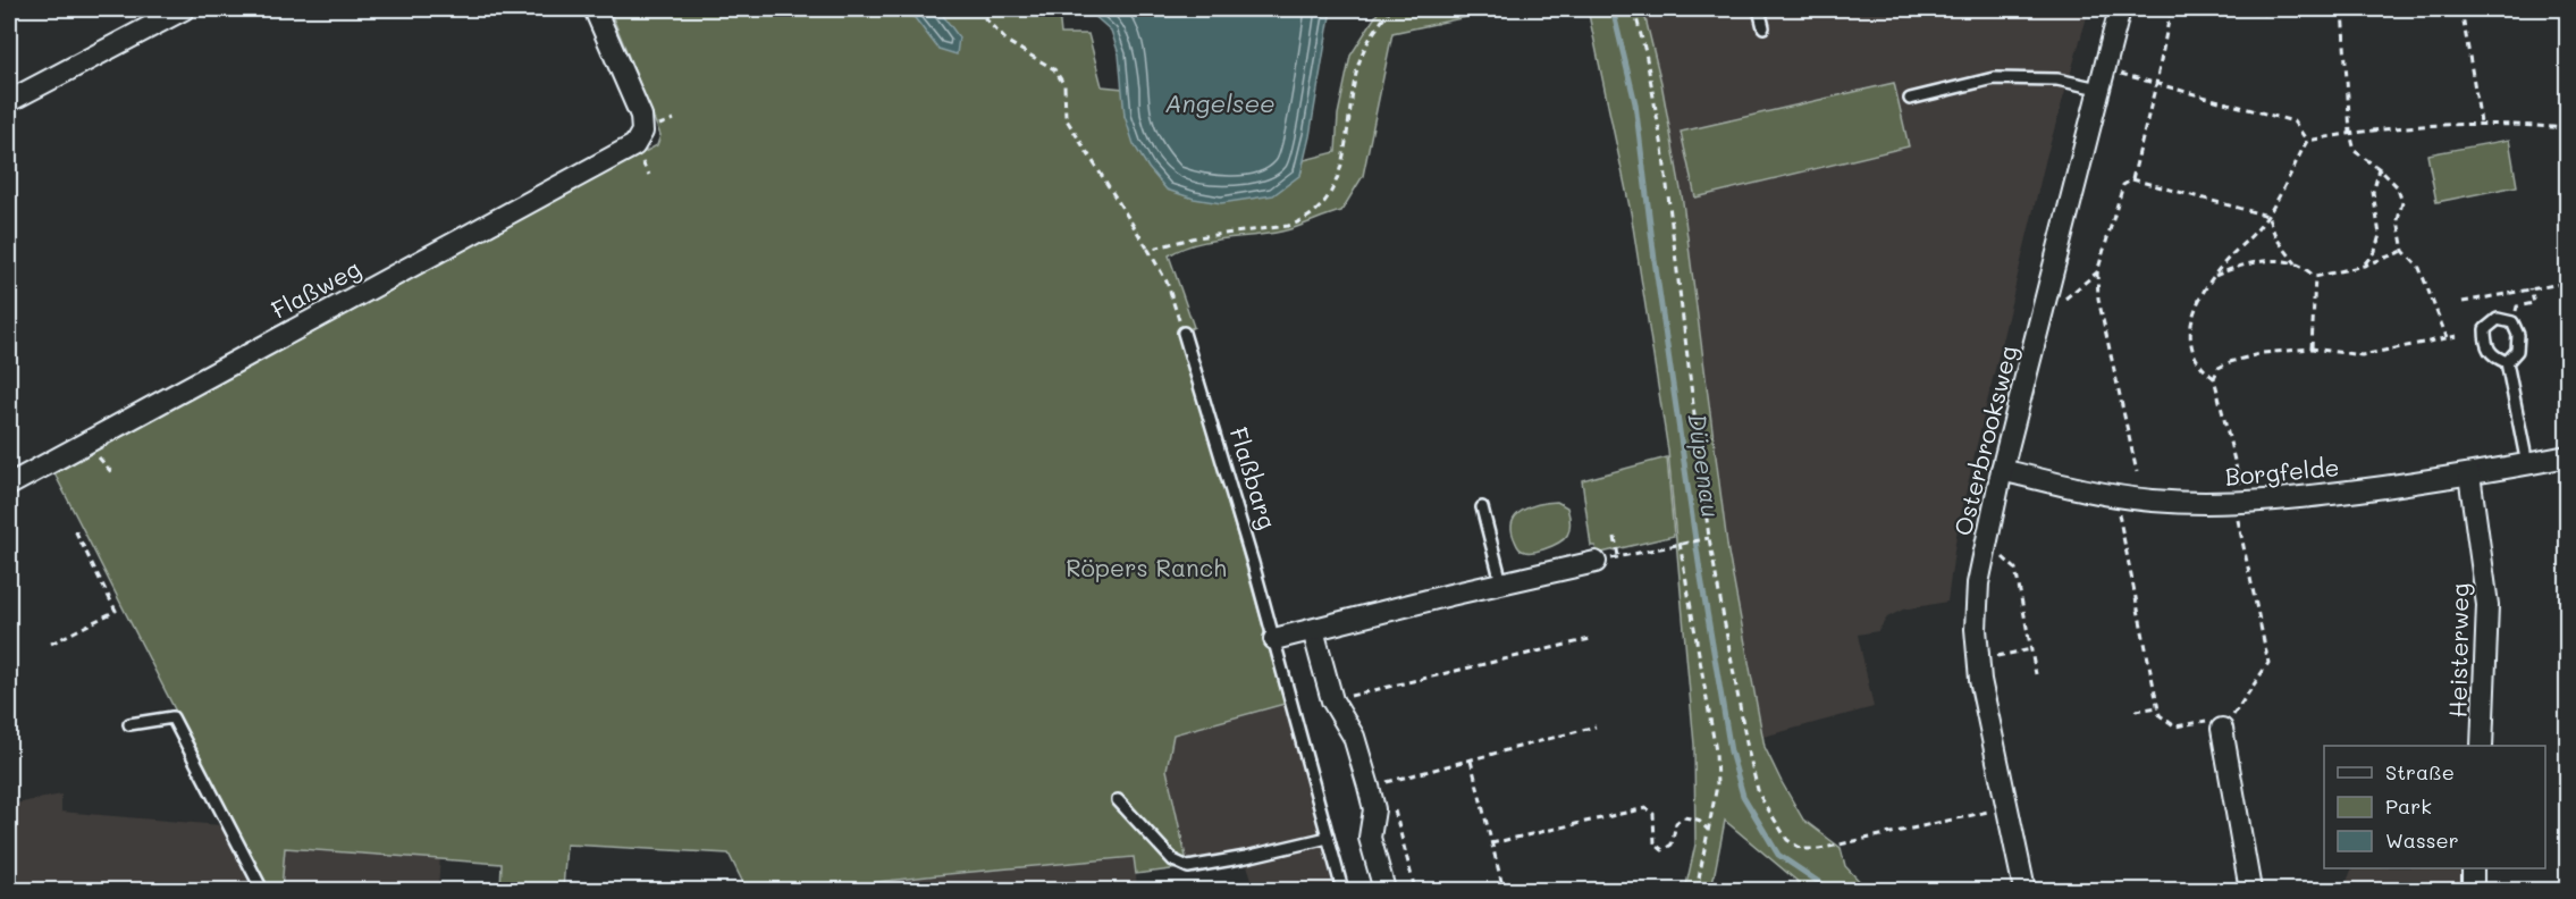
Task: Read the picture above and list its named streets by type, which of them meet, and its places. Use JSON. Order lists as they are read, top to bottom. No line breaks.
{"streets":{"street":["Flaßweg","Osterbrooksweg","Borgfelde","Heisterweg"],"lane":["Flaßbarg"]},"crossings":[["Osterbrooksweg","Borgfelde"],["Borgfelde","Heisterweg"]],"water":["Angelsee","Düpenau"],"parks":["Röpers Ranch"],"legend":["Straße","Park","Wasser"]}
